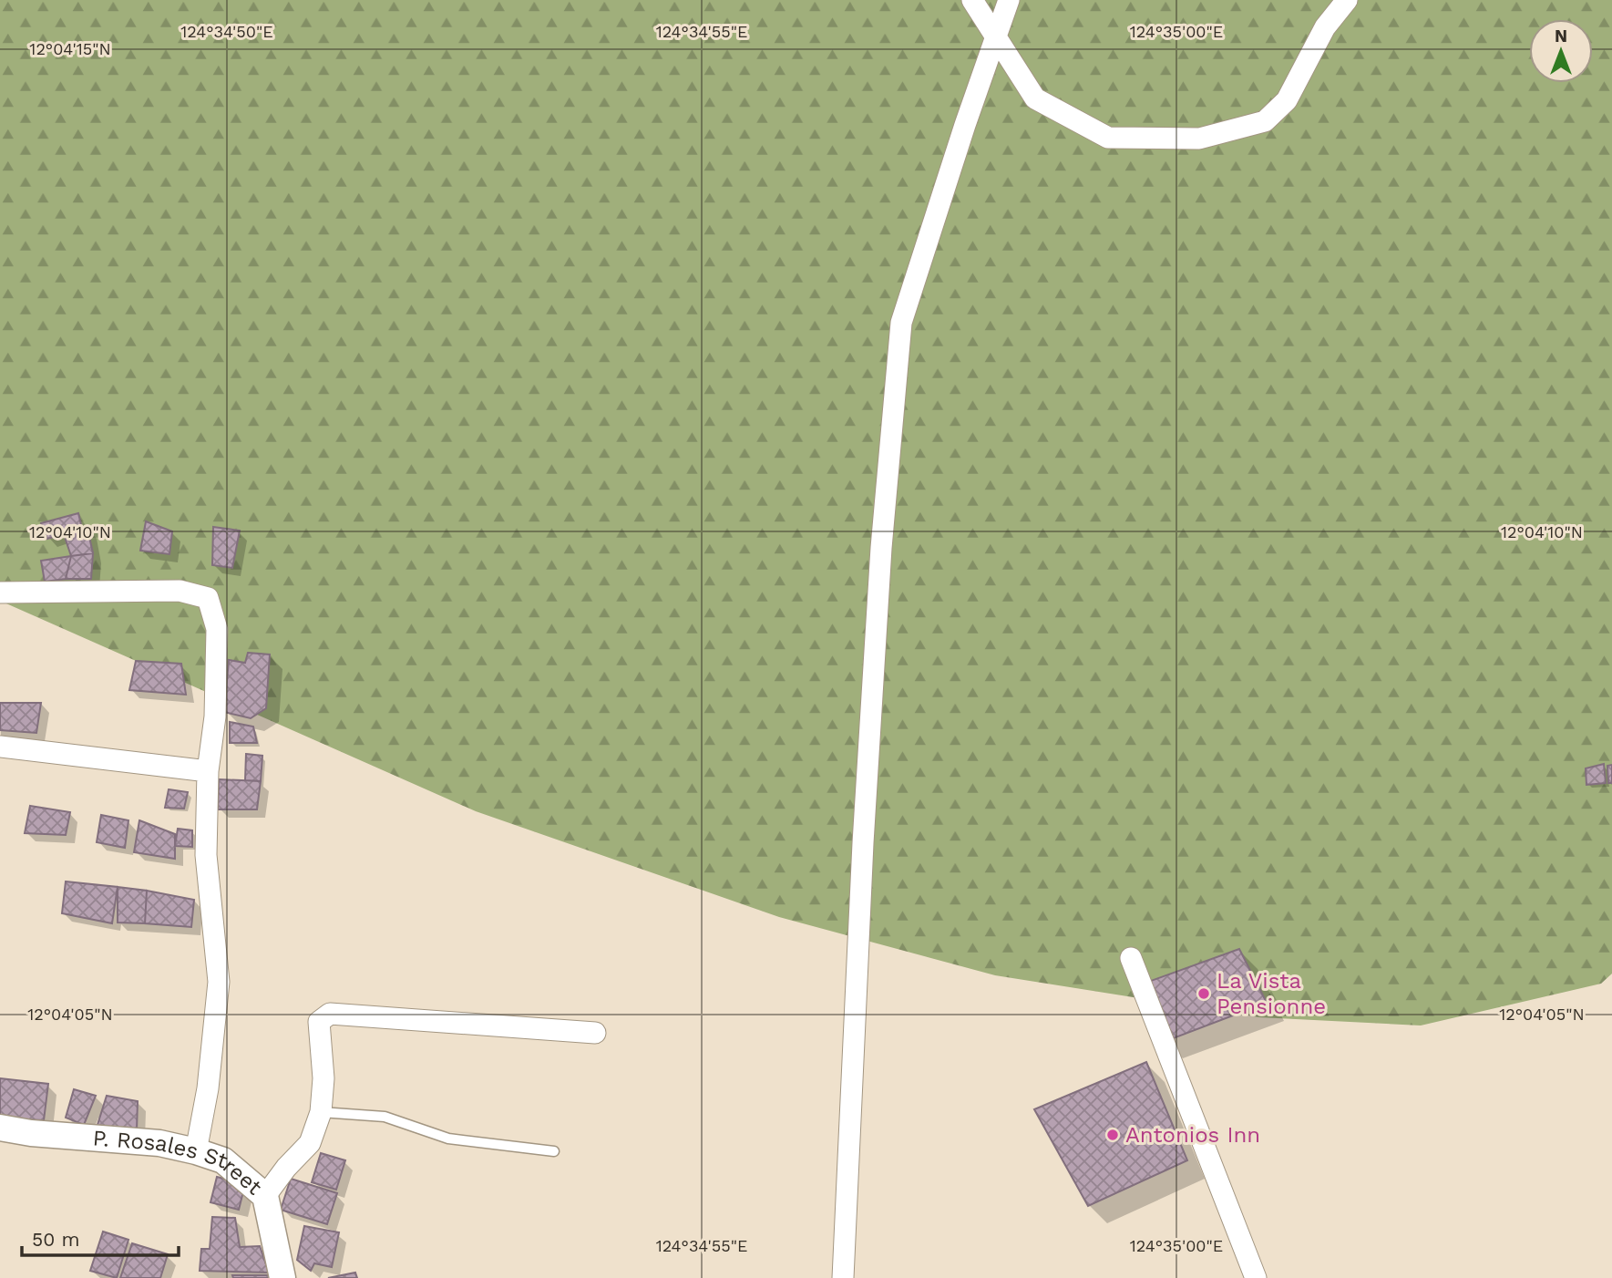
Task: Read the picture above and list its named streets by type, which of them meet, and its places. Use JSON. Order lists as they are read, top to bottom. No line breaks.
{"streets":{"street":["P. Rosales Street"]},"places":["La Vista Pensionne","Antonios Inn"],"scale_bar":"50 m","north":"top","coordinates":["124°34'50\"E","124°34'55\"E","124°35'00\"E","12°04'15\"N","12°04'10\"N","12°04'05\"N"]}
